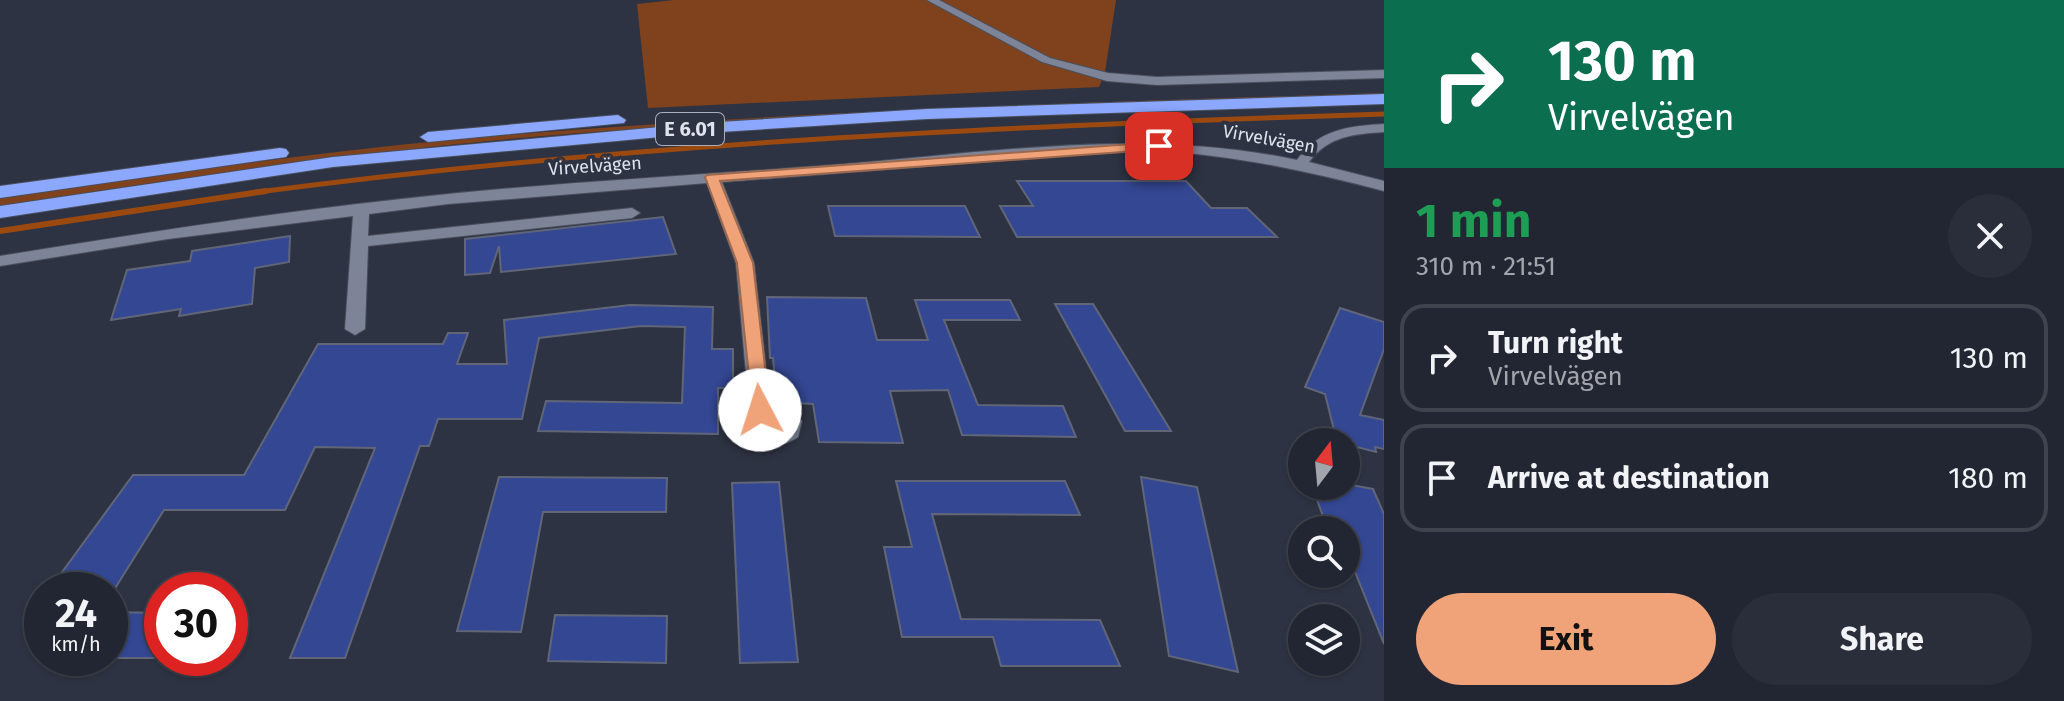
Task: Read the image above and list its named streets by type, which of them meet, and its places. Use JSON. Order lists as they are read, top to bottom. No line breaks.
{"streets":{"highway":["E 6.01"],"street":["Virvelvägen"]},"north":"top","page":{"turn":["130 m","Virvelvägen"],"heading":["1 min","310 m · 21:51"],"list":[{"name":"Turn right","note":"Virvelvägen","value":"130 m"},{"name":"Arrive at destination","value":"180 m"}],"speed":"24 km/h","limit":"30","buttons":["Exit","Share"]}}
